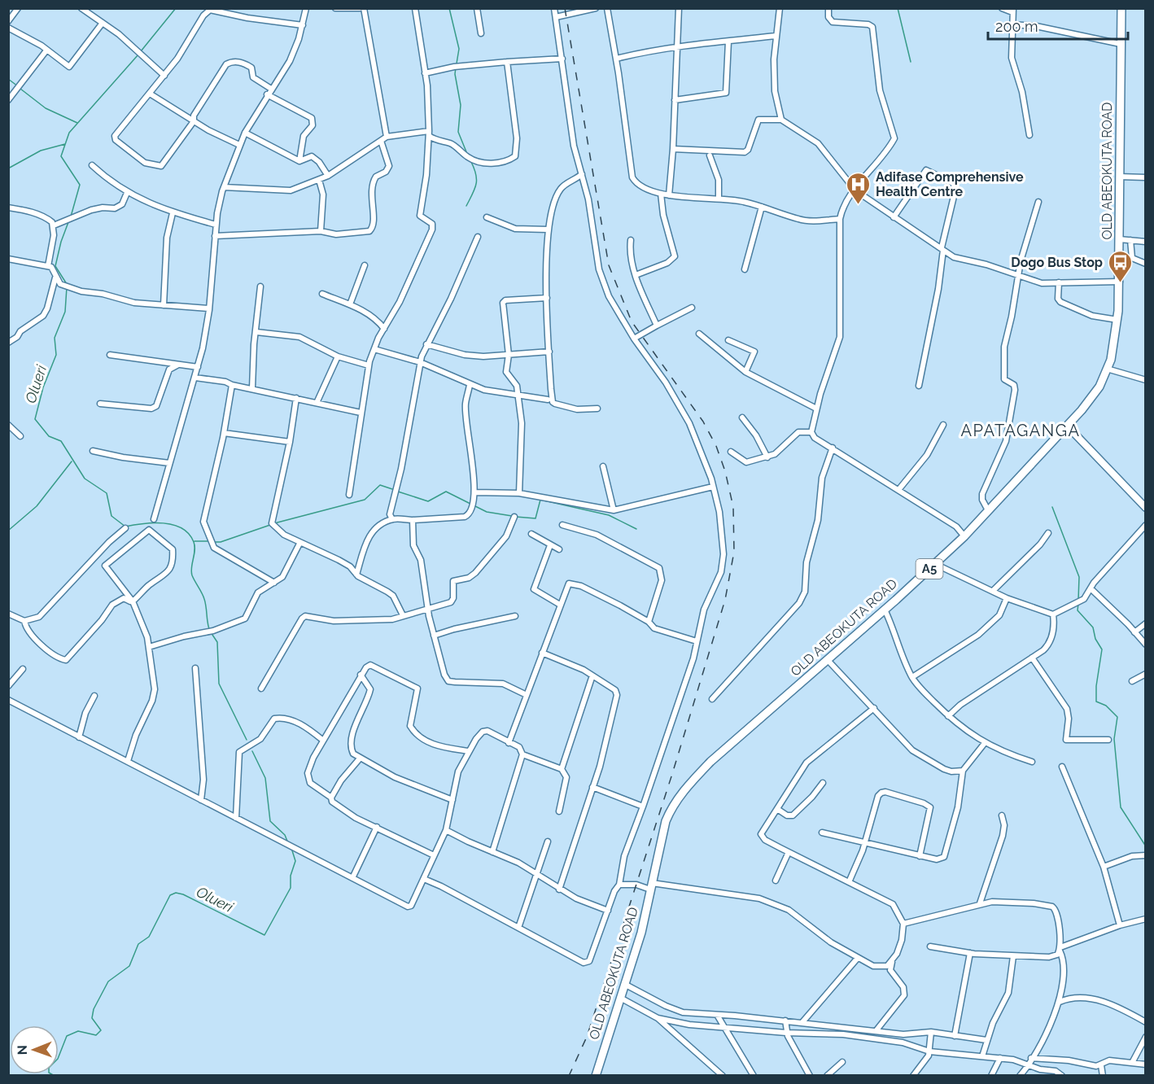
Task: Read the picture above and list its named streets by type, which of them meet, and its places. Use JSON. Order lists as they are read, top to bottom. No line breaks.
{"streets":{"highway":["OLD ABEOKUTA ROAD","A5"]},"districts":["APATAGANGA"],"water":["Olueri"],"places":{"hospital":["Adifase Comprehensive Health Centre"],"bus stop":["Dogo Bus Stop"]},"scale_bar":"200 m","north":"left"}
